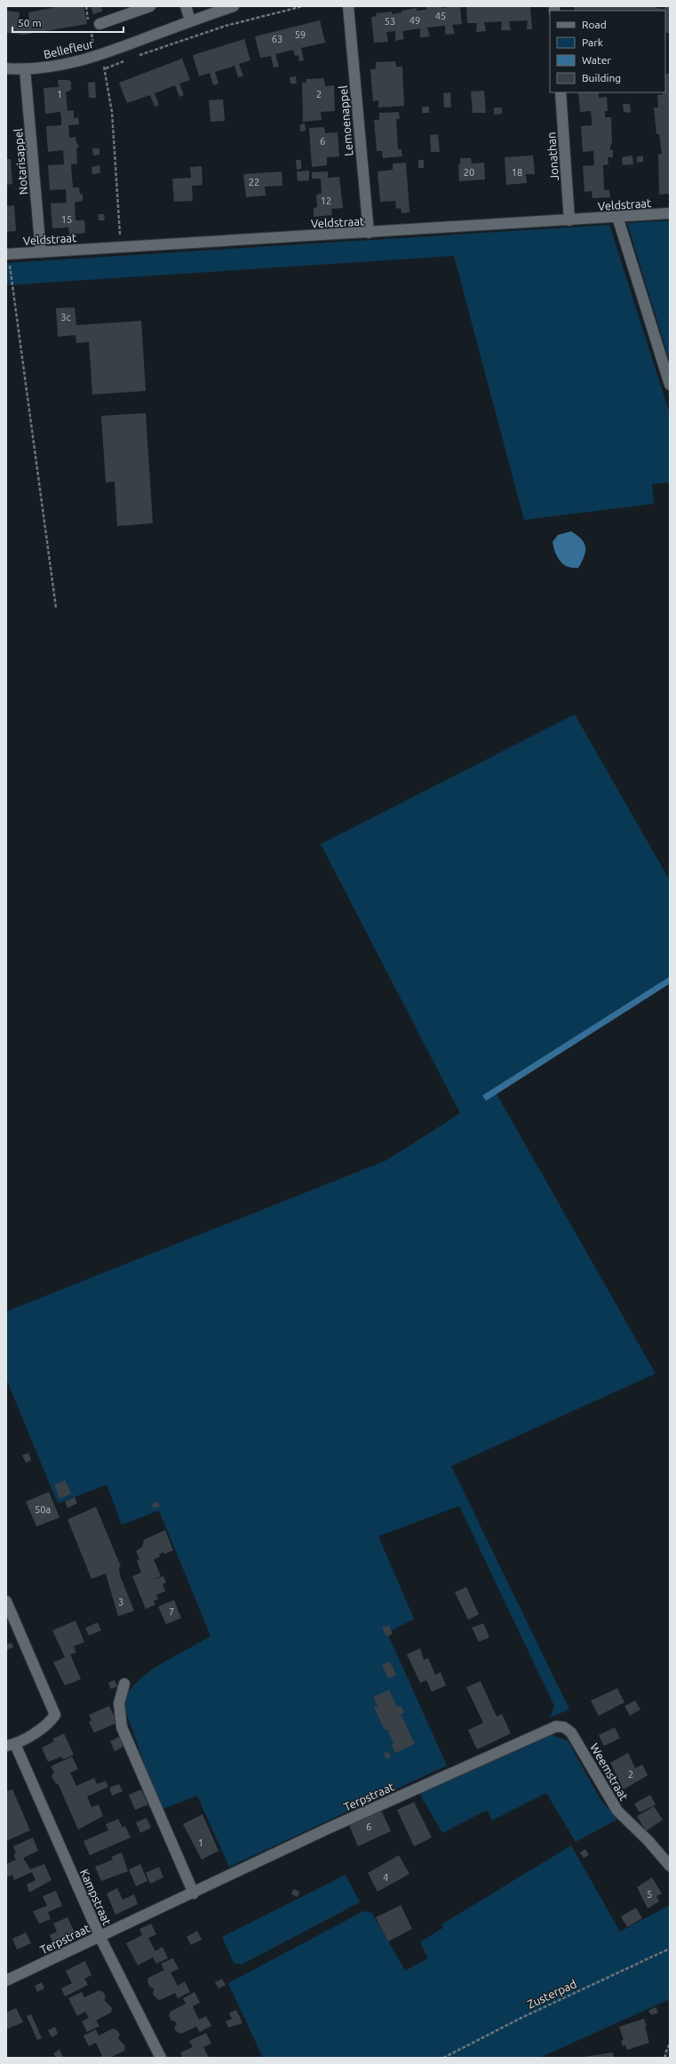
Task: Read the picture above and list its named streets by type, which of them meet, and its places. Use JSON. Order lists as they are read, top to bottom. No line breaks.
{"streets":{"street":["Bellefleur","Lemoenappel","Jonathan","Notarisappel","Veldstraat","Weemstraat","Terpstraat","Kampstraat"],"path":["Zusterpad"]},"crossings":[["Bellefleur","Notarisappel"],["Lemoenappel","Veldstraat"],["Jonathan","Veldstraat"],["Notarisappel","Veldstraat"],["Weemstraat","Terpstraat"],["Terpstraat","Kampstraat"]],"house_numbers":["45","49","53","59","63","1","2","6","20","18","22","12","15","3c","50a","3","7","2","6","1","4","5"],"legend":["Road","Park","Water","Building"],"scale_bar":"50 m"}
